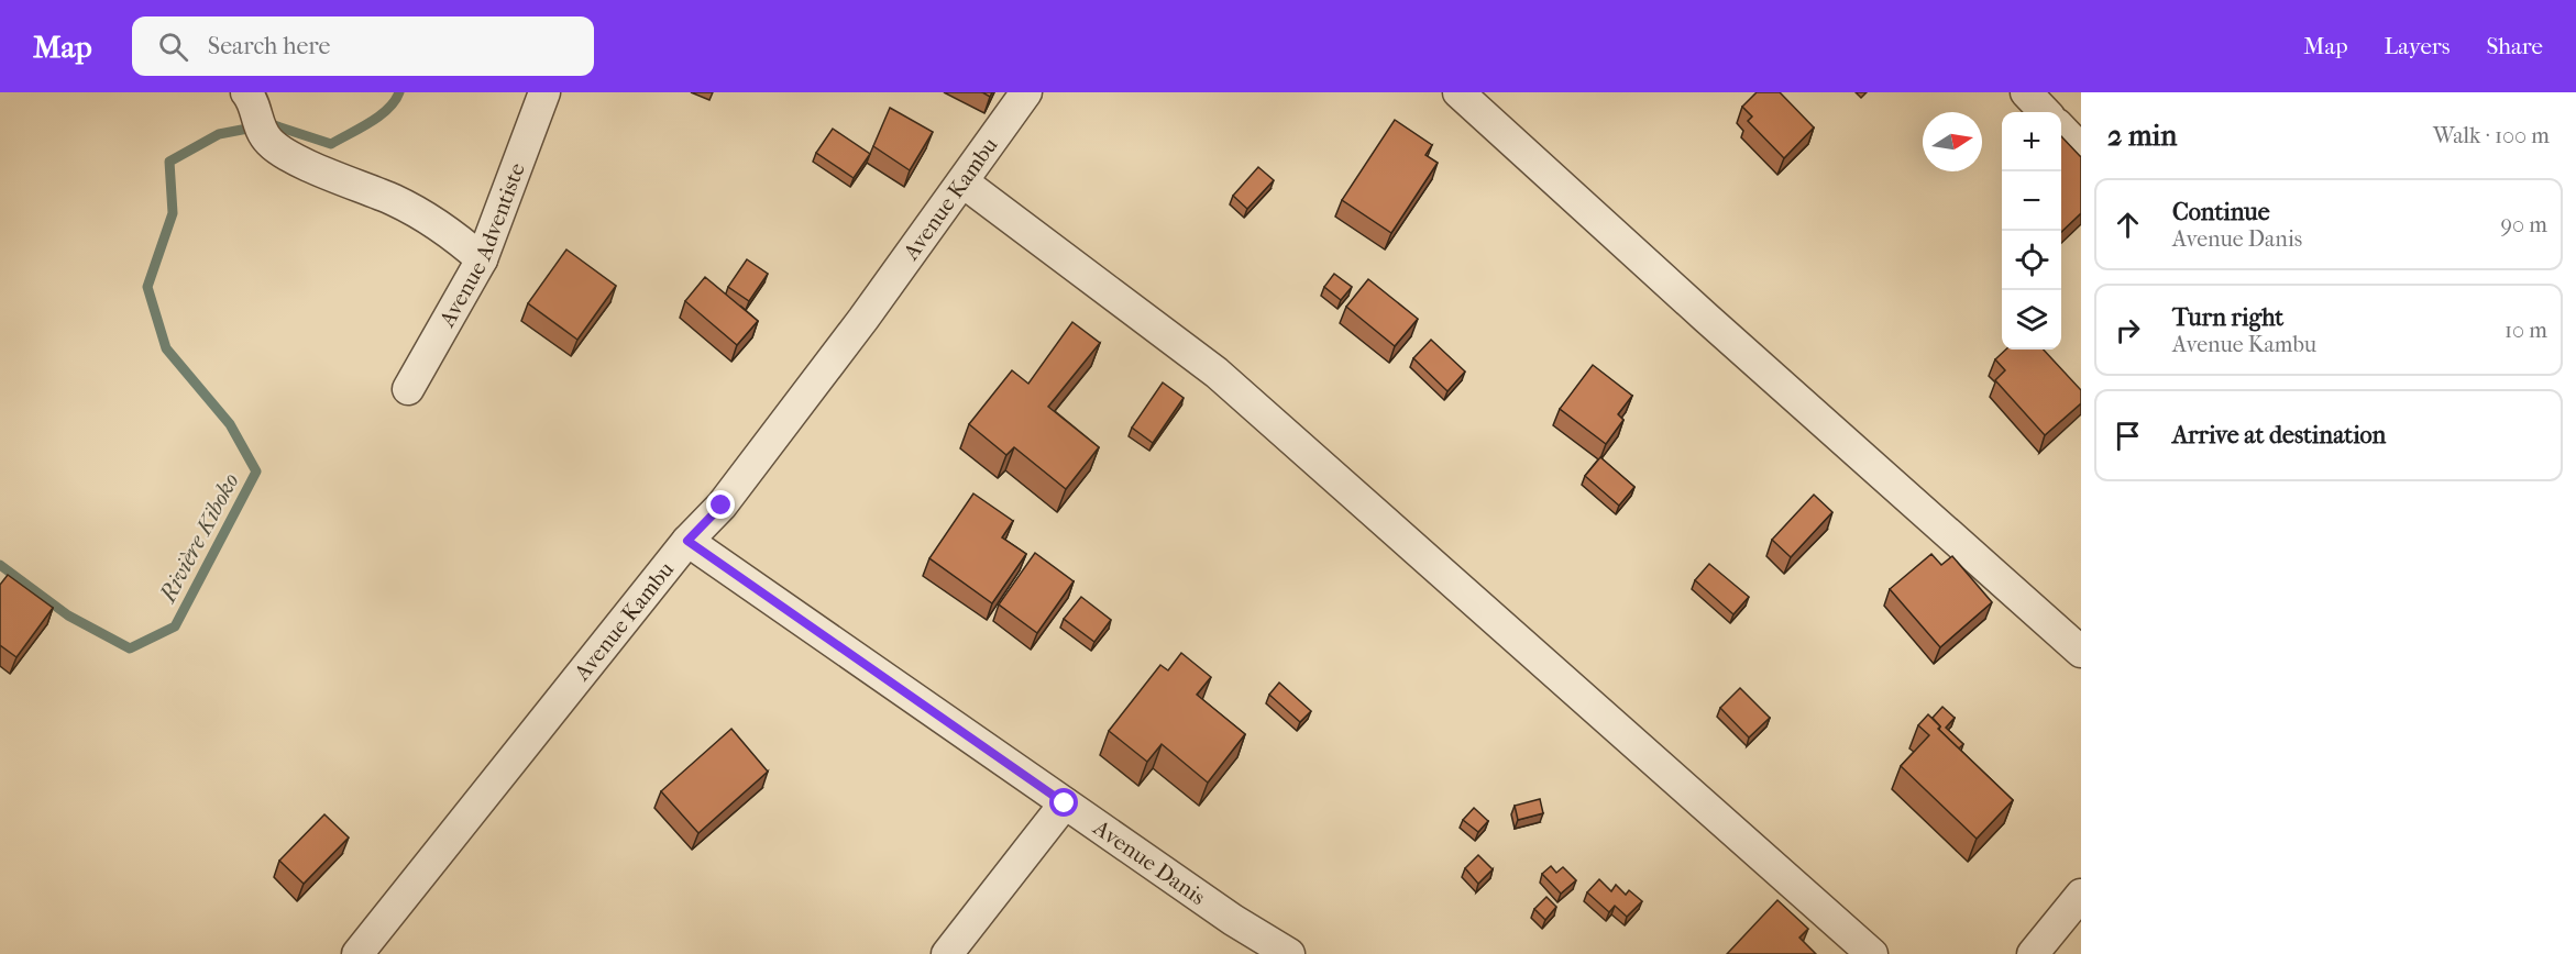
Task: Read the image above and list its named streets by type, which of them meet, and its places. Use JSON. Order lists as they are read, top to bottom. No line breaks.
{"streets":{"street":["Avenue Kambu","Avenue Adventiste","Avenue Danis"]},"crossings":[["Avenue Kambu","Avenue Danis"]],"water":["Rivière Kiboko"],"north":"right","page":{"header":"Map","search":"Search here","nav":["Map","Layers","Share"],"heading":["2 min","Walk · 100 m"],"map_buttons":["+","−"],"list":[["Continue","Avenue Danis","90 m"],["Turn right","Avenue Kambu","10 m"],"Arrive at destination"]}}
